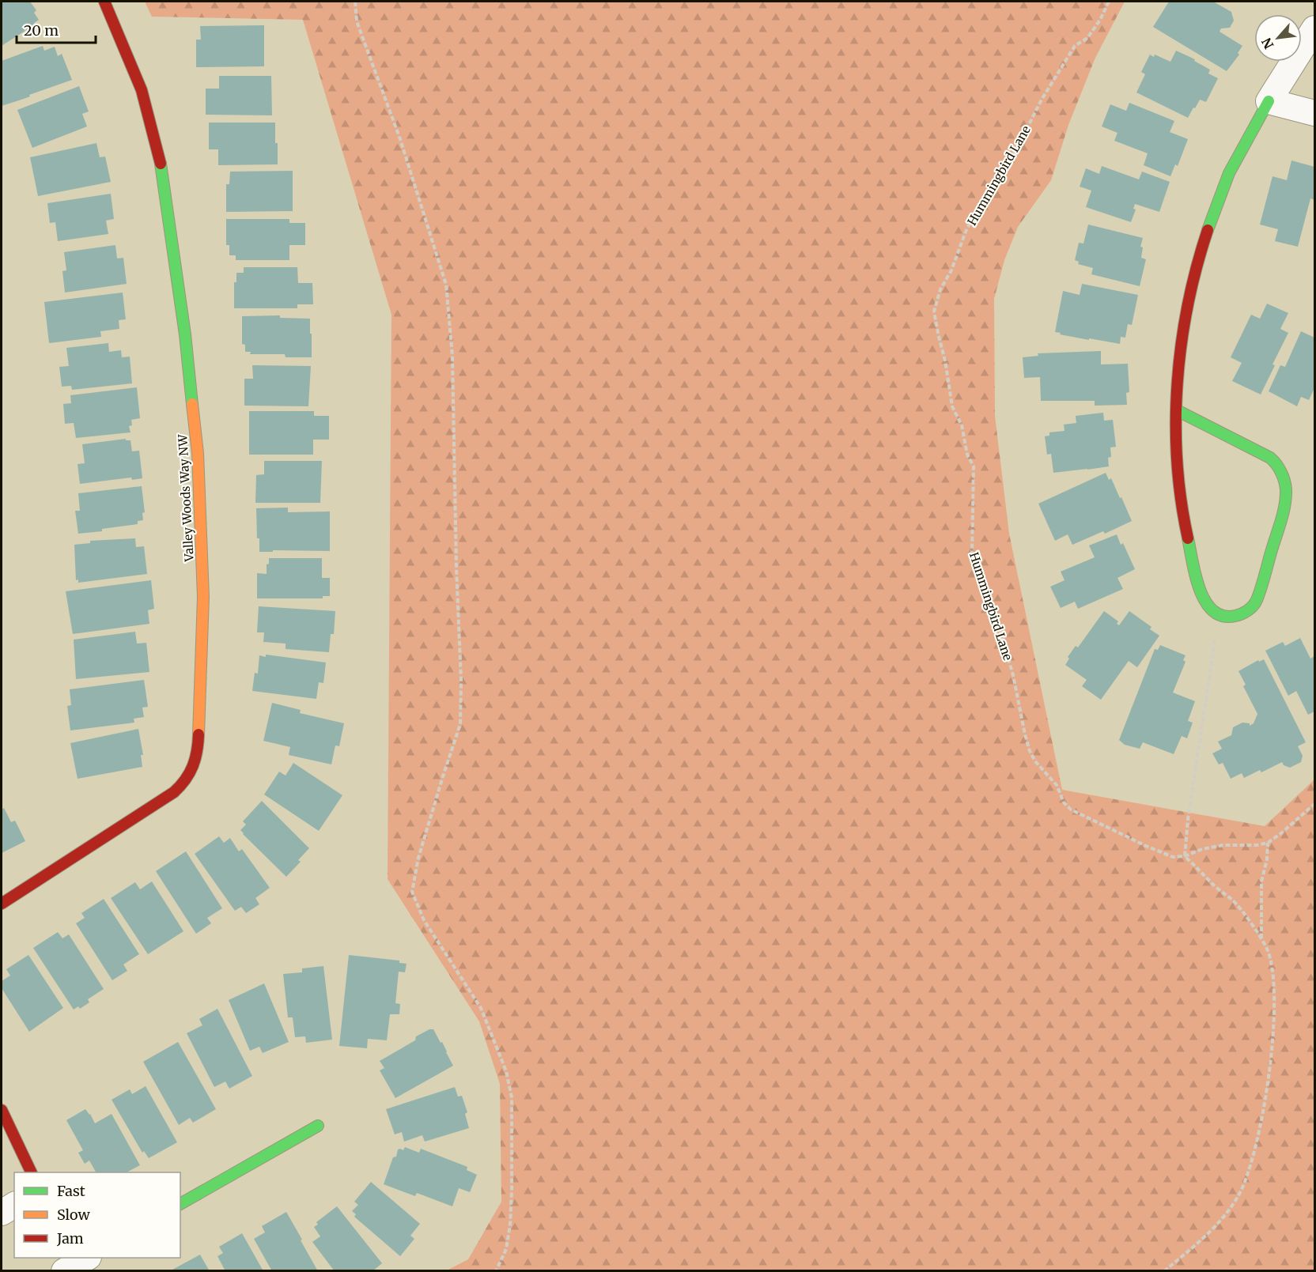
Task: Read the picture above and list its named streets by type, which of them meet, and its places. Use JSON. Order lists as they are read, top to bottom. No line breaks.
{"streets":{"street":["Valley Woods Way NW"],"path":["Hummingbird Lane"]},"legend":["Fast","Slow","Jam"],"scale_bar":"20 m","north":"bottom left"}
